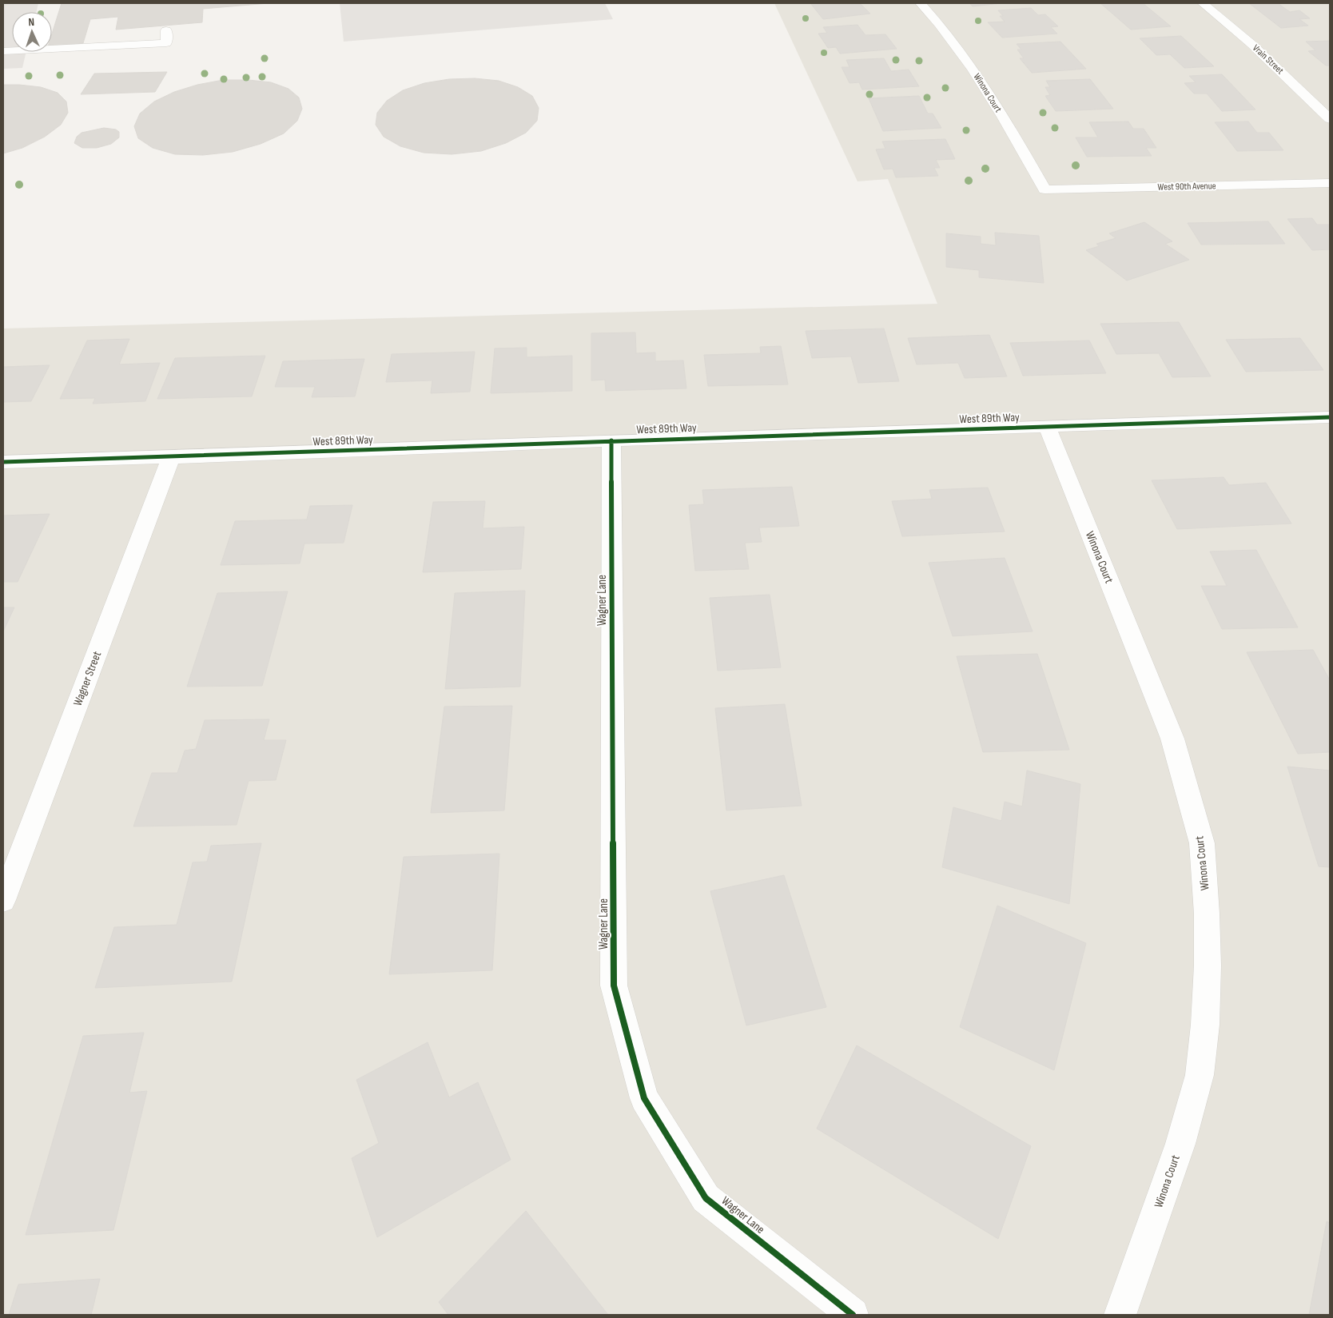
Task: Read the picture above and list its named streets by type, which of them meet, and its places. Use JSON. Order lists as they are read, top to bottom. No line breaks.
{"streets":{"street":["Vrain Street","Winona Court","West 90th Avenue","West 89th Way","Wagner Lane","Wagner Street"]},"crossings":[["Winona Court","West 90th Avenue"],["Winona Court","West 89th Way"],["West 89th Way","Wagner Lane"],["West 89th Way","Wagner Street"]],"north":"top"}
